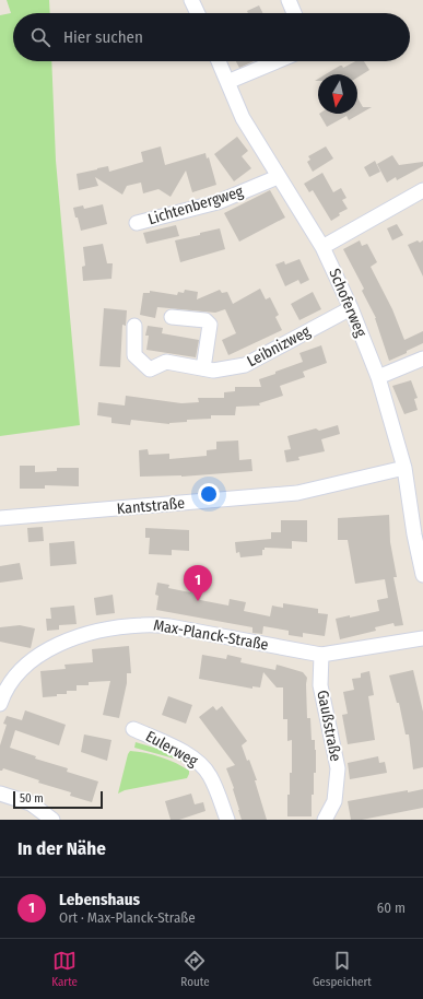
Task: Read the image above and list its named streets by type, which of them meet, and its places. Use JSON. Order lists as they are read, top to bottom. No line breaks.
{"streets":{"street":["Lichtenbergweg","Schoferweg","Leibnizweg","Kantstraße","Max-Planck-Straße","Gaußstraße","Eulerweg"]},"crossings":[["Lichtenbergweg","Schoferweg"],["Schoferweg","Leibnizweg"],["Schoferweg","Kantstraße"],["Max-Planck-Straße","Gaußstraße"]],"scale_bar":"50 m","north":"bottom","page":{"search":"Hier suchen","pins":"1","scale":"50 m","heading":"In der Nähe","list":[{"mark":"1","name":"Lebenshaus","note":"Ort · Max-Planck-Straße","value":"60 m"}],"nav":["Karte","Route","Gespeichert"]}}
